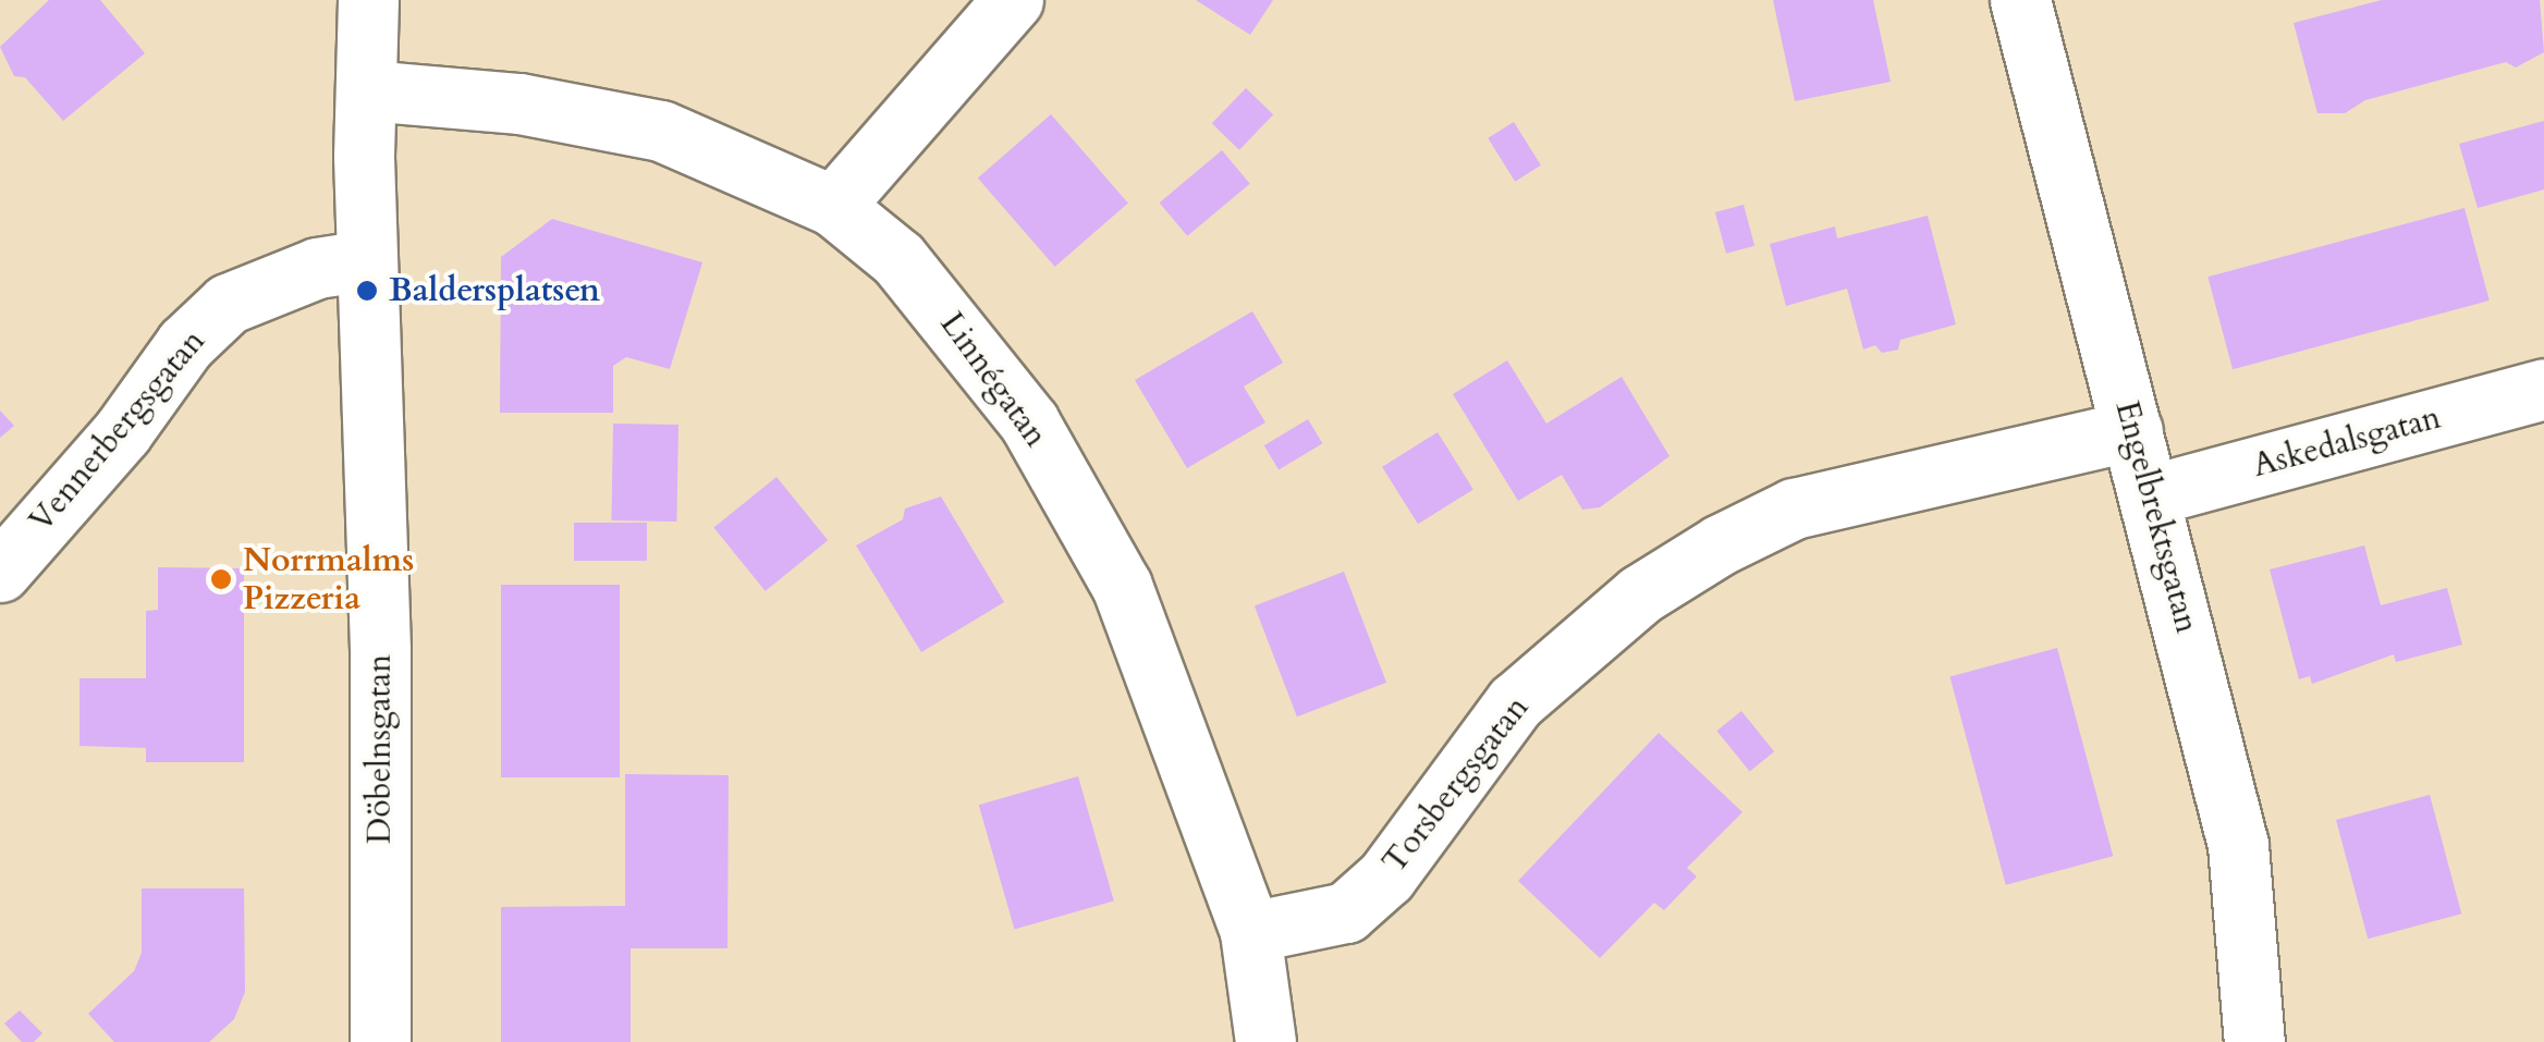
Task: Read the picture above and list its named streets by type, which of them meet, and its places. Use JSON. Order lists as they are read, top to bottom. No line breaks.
{"streets":{"street":["Linnégatan","Vennerbergsgatan","Askedalsgatan","Engelbrektsgatan","Döbelnsgatan","Torsbergsgatan"]},"crossings":[["Linnégatan","Döbelnsgatan"],["Linnégatan","Torsbergsgatan"],["Vennerbergsgatan","Döbelnsgatan"],["Askedalsgatan","Engelbrektsgatan"],["Engelbrektsgatan","Torsbergsgatan"]],"places":["Baldersplatsen","Norrmalms Pizzeria"]}
